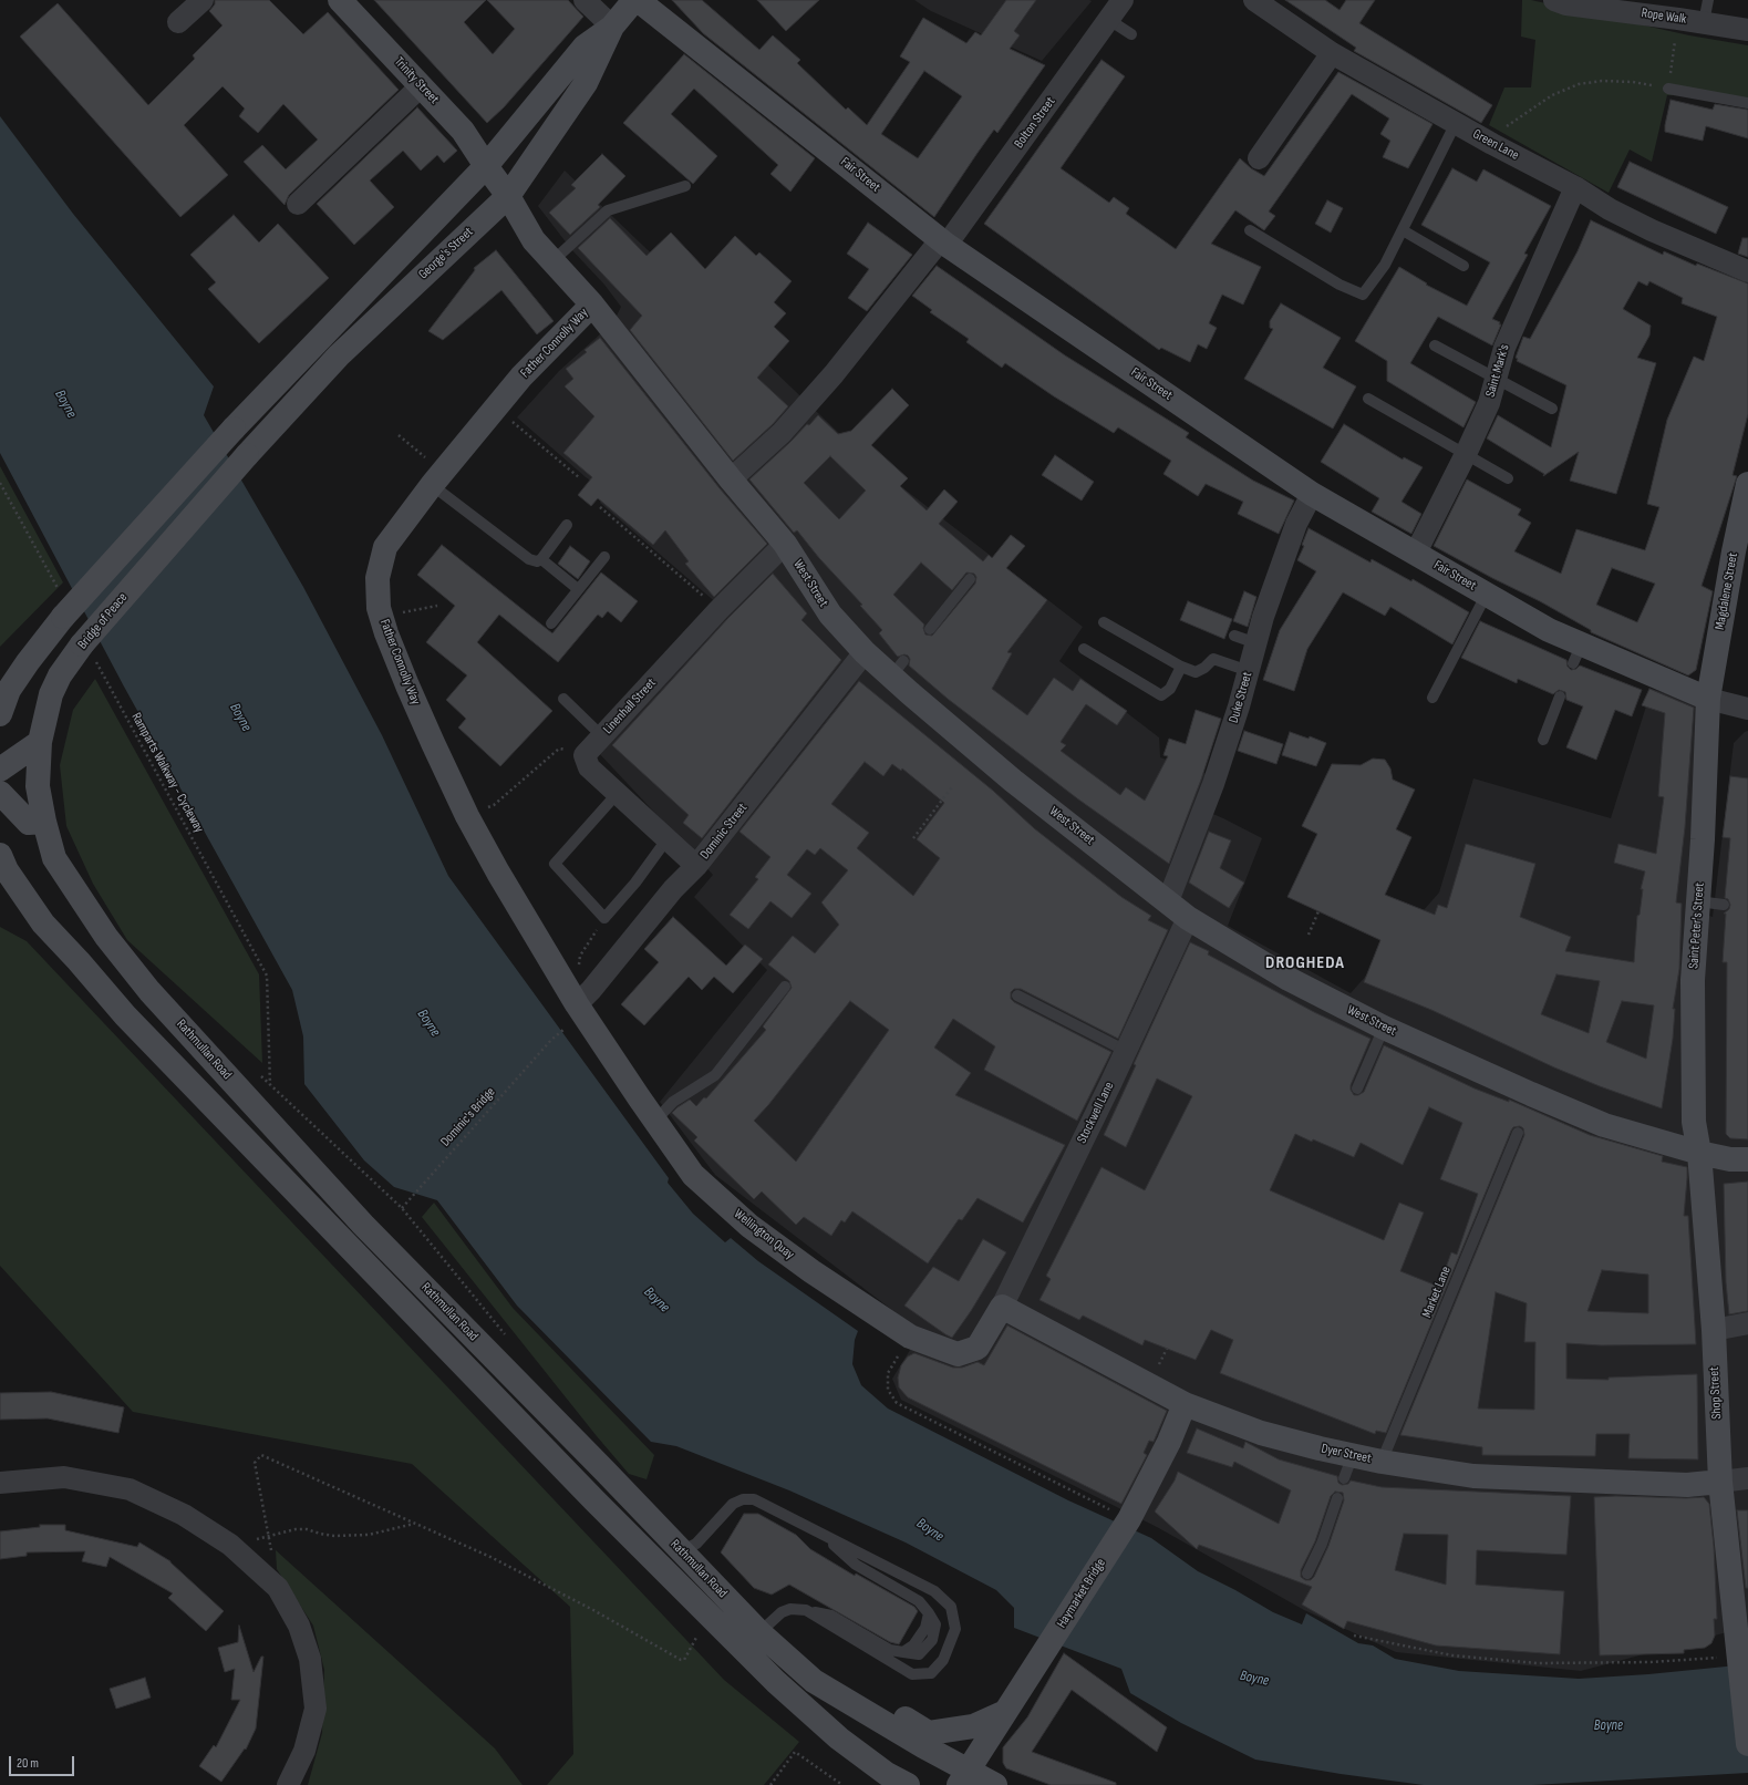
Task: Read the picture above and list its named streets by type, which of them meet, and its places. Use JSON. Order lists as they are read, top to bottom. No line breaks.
{"streets":{"main road":["Trinity Street","Fair Street","George's Street","Father Connolly Way","West Street","Magdalene Street","Bridge of Peace","Saint Peter's Street","Rathmullan Road","Wellington Quay","Shop Street","Dyer Street","Haymarket Bridge"],"street":["Rope Walk","Bolton Street","Green Lane","Saint Mark's","Duke Street","Linenhall Street","Dominic Street","Stockwell Lane"],"lane":["Market Lane"],"path":["Ramparts Walkway - Cycleway","Dominic's Bridge"]},"crossings":[["Trinity Street","George's Street"],["Trinity Street","West Street"],["Bolton Street","Fair Street"],["Bolton Street","West Street"],["Green Lane","Saint Mark's"],["Fair Street","George's Street"],["Fair Street","Saint Mark's"],["Fair Street","Magdalene Street"],["Fair Street","Duke Street"],["Fair Street","Saint Peter's Street"],["George's Street","Bridge of Peace"],["Father Connolly Way","West Street"],["Father Connolly Way","Dominic Street"],["Father Connolly Way","Wellington Quay"],["West Street","Duke Street"],["West Street","Linenhall Street"],["West Street","Dominic Street"],["West Street","Saint Peter's Street"],["West Street","Stockwell Lane"],["West Street","Shop Street"],["Magdalene Street","Saint Peter's Street"],["Bridge of Peace","Ramparts Walkway - Cycleway"],["Bridge of Peace","Rathmullan Road"],["Ramparts Walkway - Cycleway","Dominic's Bridge"],["Dominic Street","Wellington Quay"],["Saint Peter's Street","Shop Street"],["Rathmullan Road","Haymarket Bridge"],["Stockwell Lane","Wellington Quay"],["Stockwell Lane","Dyer Street"],["Wellington Quay","Dyer Street"],["Market Lane","Dyer Street"],["Shop Street","Dyer Street"],["Dyer Street","Haymarket Bridge"]],"districts":["DROGHEDA"],"water":["Boyne"],"scale_bar":"20 m"}
